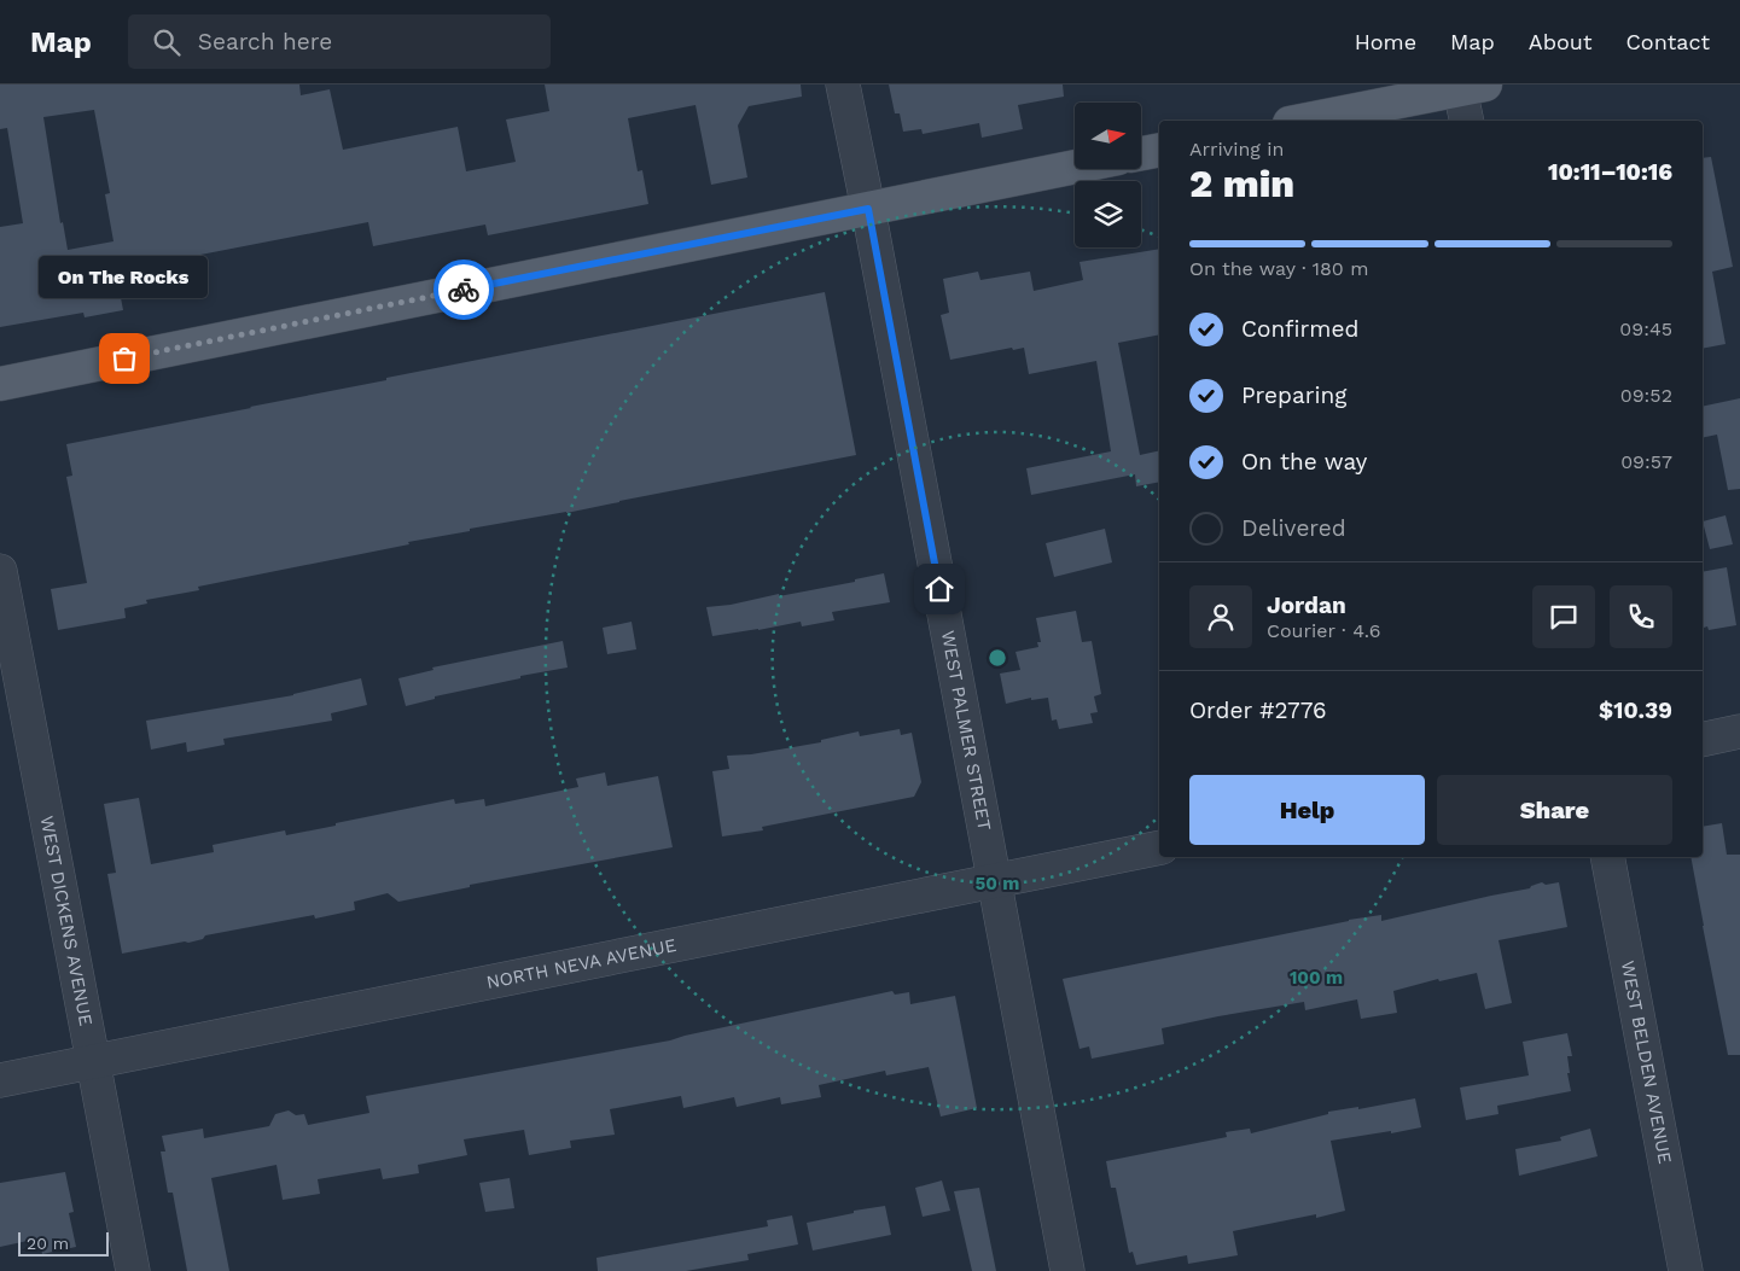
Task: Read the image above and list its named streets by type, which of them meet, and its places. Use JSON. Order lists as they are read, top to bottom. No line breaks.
{"streets":{"street":["WEST PALMER STREET","WEST DICKENS AVENUE","NORTH NEVA AVENUE","WEST BELDEN AVENUE"]},"crossings":[["WEST PALMER STREET","NORTH NEVA AVENUE"],["WEST DICKENS AVENUE","NORTH NEVA AVENUE"]],"places":["On The Rocks"],"scale_bar":"20 m","north":"right","page":{"header":"Map","search":"Search here","nav":["Home","Map","About","Contact"],"heading":["2 min","Arriving in","10:11–10:16"],"panel":["Jordan","Courier · 4.6","Order #2776","$10.39"],"bar":"On the way · 180 m","bubble":"On The Rocks","list":[["Confirmed","09:45"],["Preparing","09:52"],["On the way","09:57"],"Delivered"],"buttons":["Help","Share"],"scale":"20 m"},"rings":["50 m","100 m"]}
